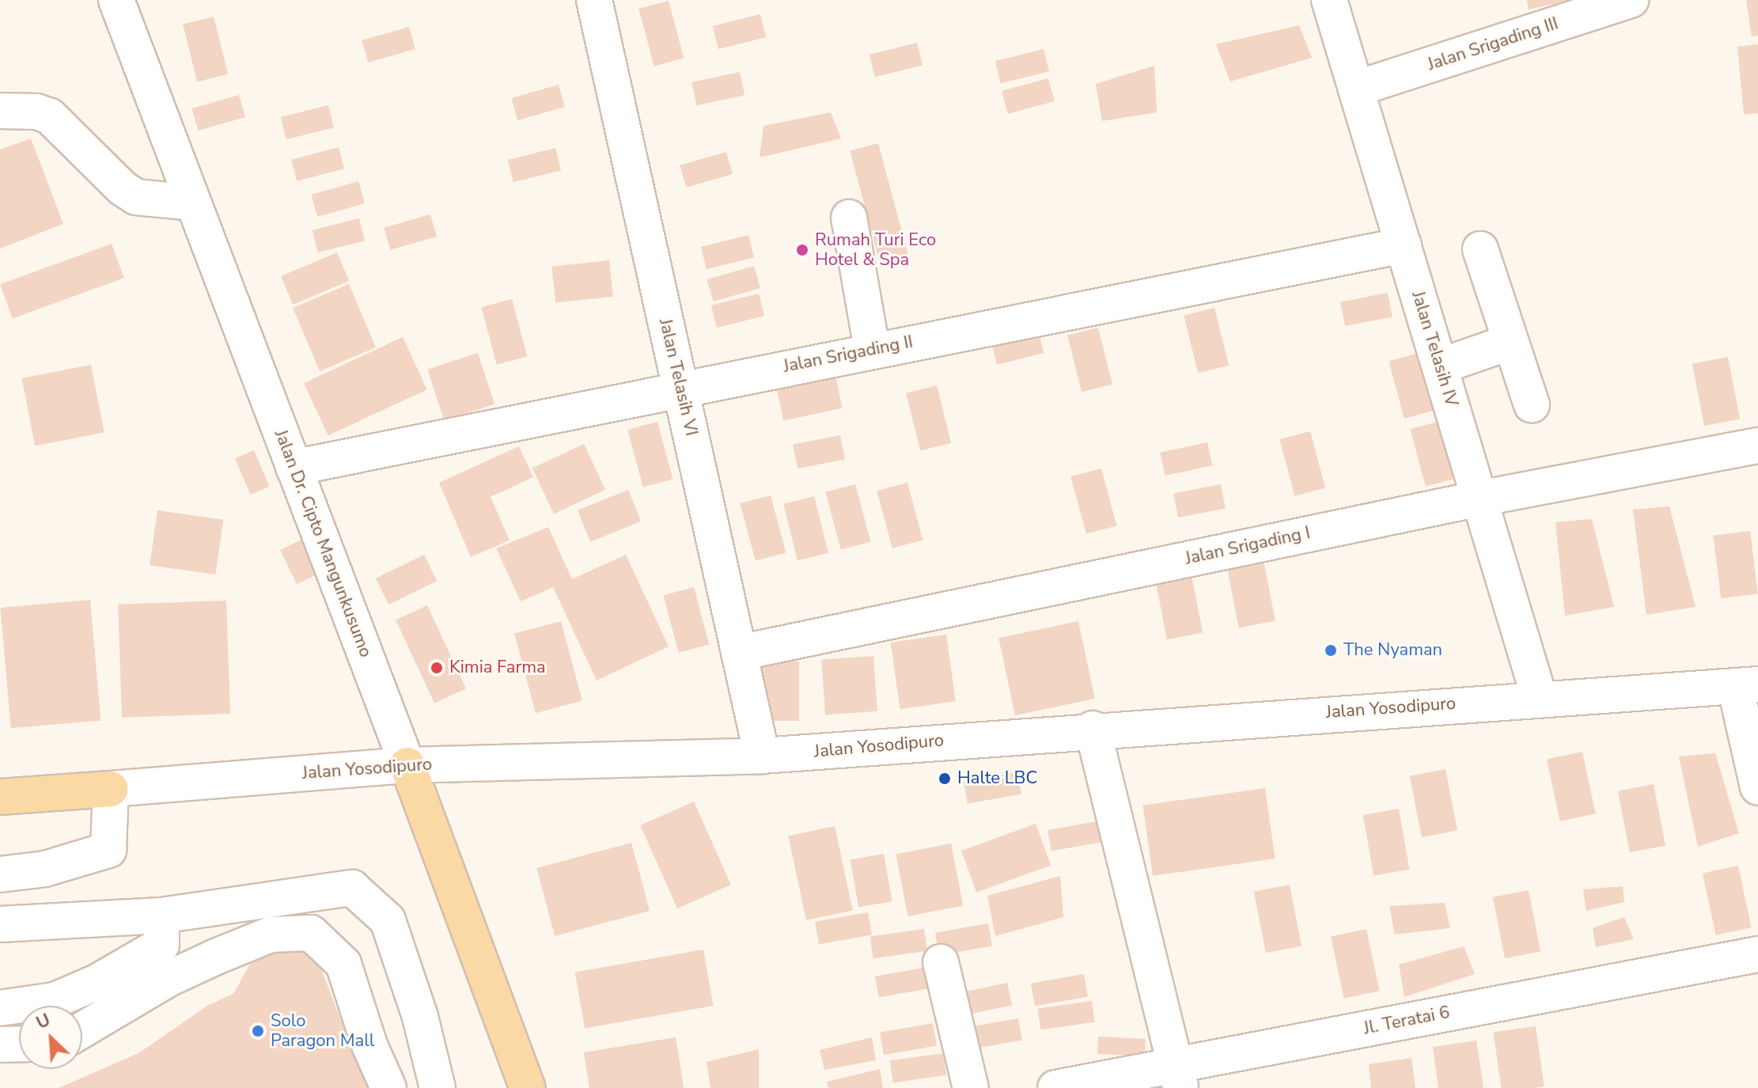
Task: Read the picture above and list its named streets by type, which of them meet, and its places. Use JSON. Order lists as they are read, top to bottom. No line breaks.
{"streets":{"main road":["Jalan Dr. Cipto Mangunkusumo","Jalan Yosodipuro"],"street":["Jalan Srigading III","Jalan Telasih IV","Jalan Srigading II","Jalan Telasih VI","Jalan Srigading I","Jl. Teratai 6"]},"crossings":[["Jalan Srigading III","Jalan Telasih IV"],["Jalan Telasih IV","Jalan Srigading II"],["Jalan Telasih IV","Jalan Srigading I"],["Jalan Telasih IV","Jalan Yosodipuro"],["Jalan Srigading II","Jalan Telasih VI"],["Jalan Srigading II","Jalan Dr. Cipto Mangunkusumo"],["Jalan Telasih VI","Jalan Srigading I"],["Jalan Telasih VI","Jalan Yosodipuro"],["Jalan Dr. Cipto Mangunkusumo","Jalan Yosodipuro"]],"places":["Rumah Turi Eco Hotel & Spa","The Nyaman","Kimia Farma","Halte LBC","Solo Paragon Mall"],"north":"top left"}
